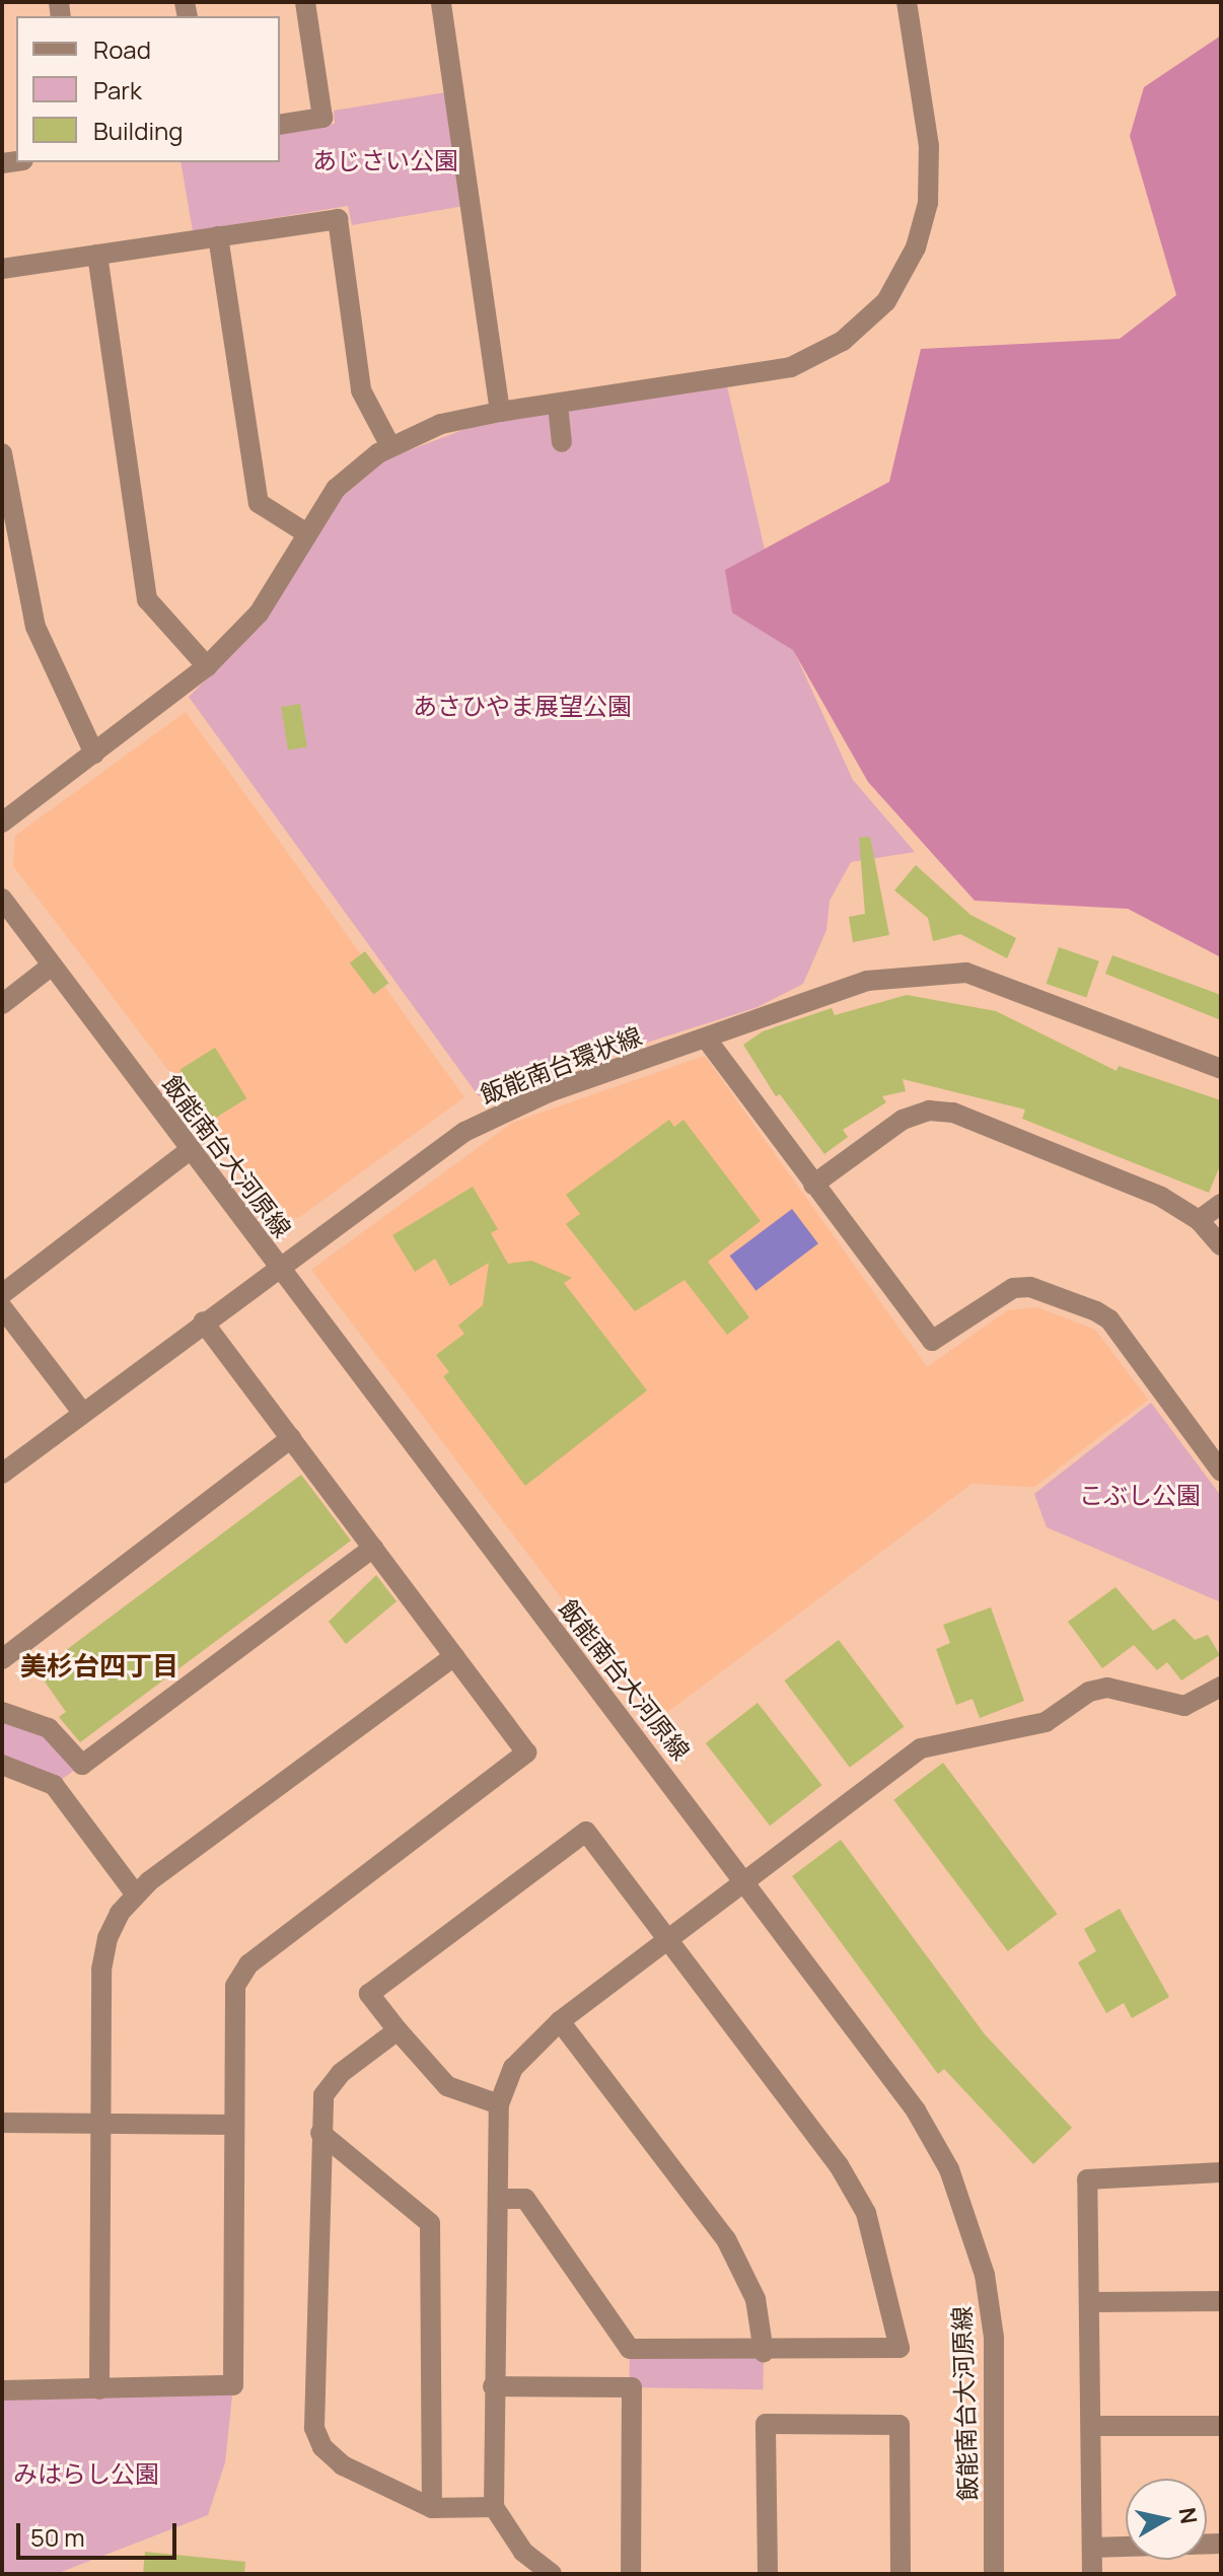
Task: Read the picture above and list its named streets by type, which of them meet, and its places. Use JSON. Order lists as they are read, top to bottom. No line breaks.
{"streets":{"street":["飯能南台環状線","飯能南台大河原線"]},"crossings":[["飯能南台環状線","飯能南台大河原線"]],"districts":["美杉台四丁目"],"parks":["あじさい公園","あさひやま展望公園","こぶし公園","みはらし公園"],"legend":["Road","Park","Building"],"scale_bar":"50 m","north":"right"}
